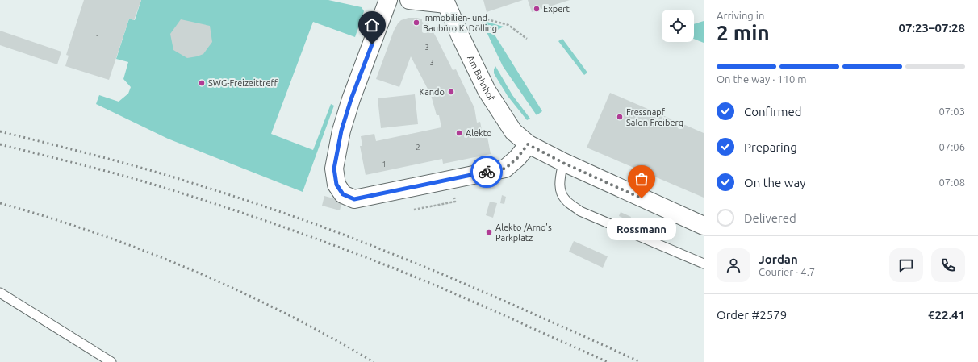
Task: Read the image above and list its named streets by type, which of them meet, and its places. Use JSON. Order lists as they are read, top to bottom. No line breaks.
{"streets":{"street":["Am Bahnhof"]},"places":["Expert","Immobilien- und Baubüro K. Dölling","SWG-Freizeittreff","Kando","Fressnapf Salon Freiberg","Alekto","Rossmann","Alekto /Arno's Parkplatz"],"house_numbers":["1","3","3","2","1"],"page":{"heading":["2 min","Arriving in","07:23–07:28"],"panel":["Jordan","Courier · 4.7","Order #2579","€22.41"],"bar":"On the way · 110 m","list":[["Confirmed","07:03"],["Preparing","07:06"],["On the way","07:08"],"Delivered"],"bubble":"Rossmann"}}
